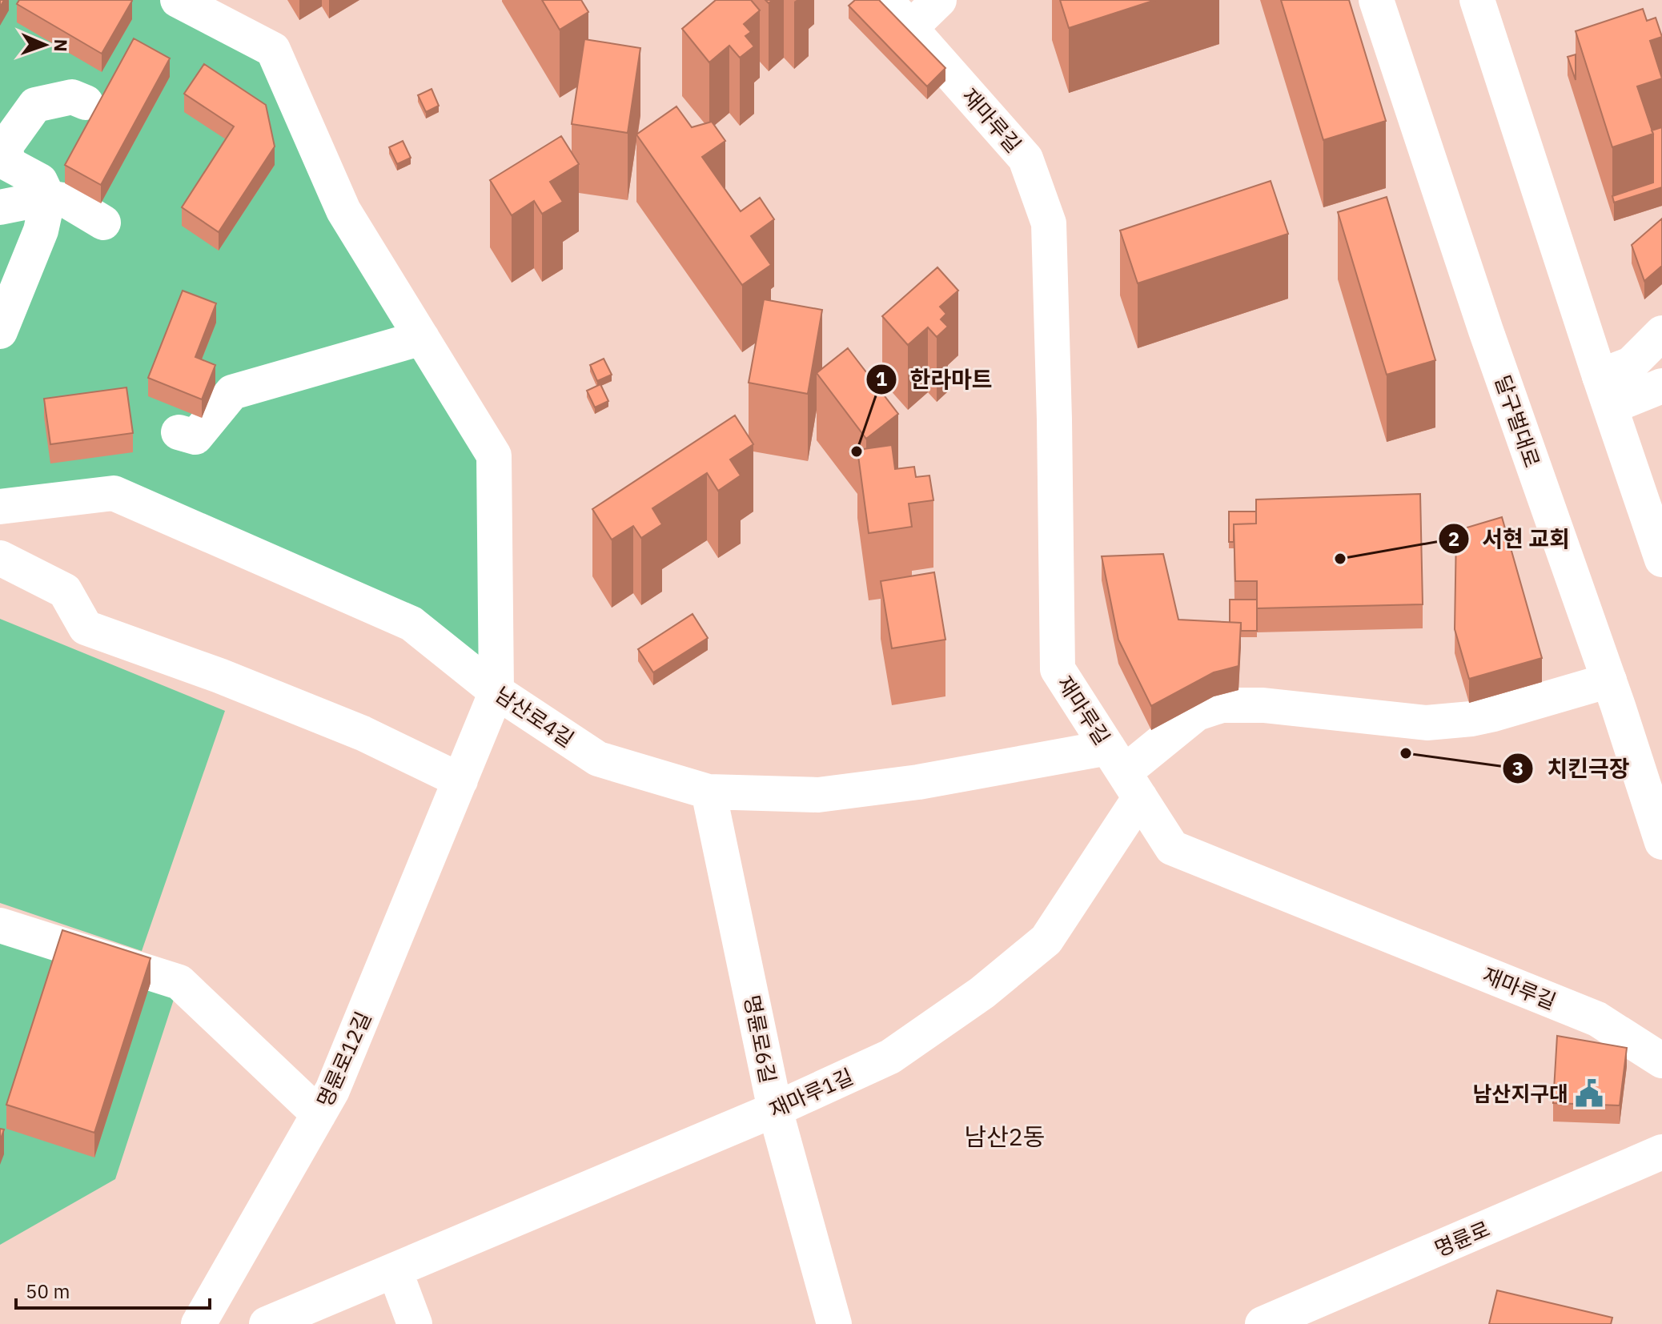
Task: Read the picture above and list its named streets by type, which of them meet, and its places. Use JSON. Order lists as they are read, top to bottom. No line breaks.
{"streets":{"street":["재마루길","달구벌대로","남산로4길","명륜로6길","명륜로12길","재마루1길","명륜로"]},"crossings":[["재마루길","남산로4길"],["재마루길","재마루1길"],["남산로4길","명륜로6길"],["남산로4길","명륜로12길"],["남산로4길","재마루1길"],["명륜로6길","재마루1길"]],"districts":["남산2동"],"places":{"other":["한라마트","서현 교회","치킨극장"],"public building":["남산지구대"]},"scale_bar":"50 m","north":"right"}
